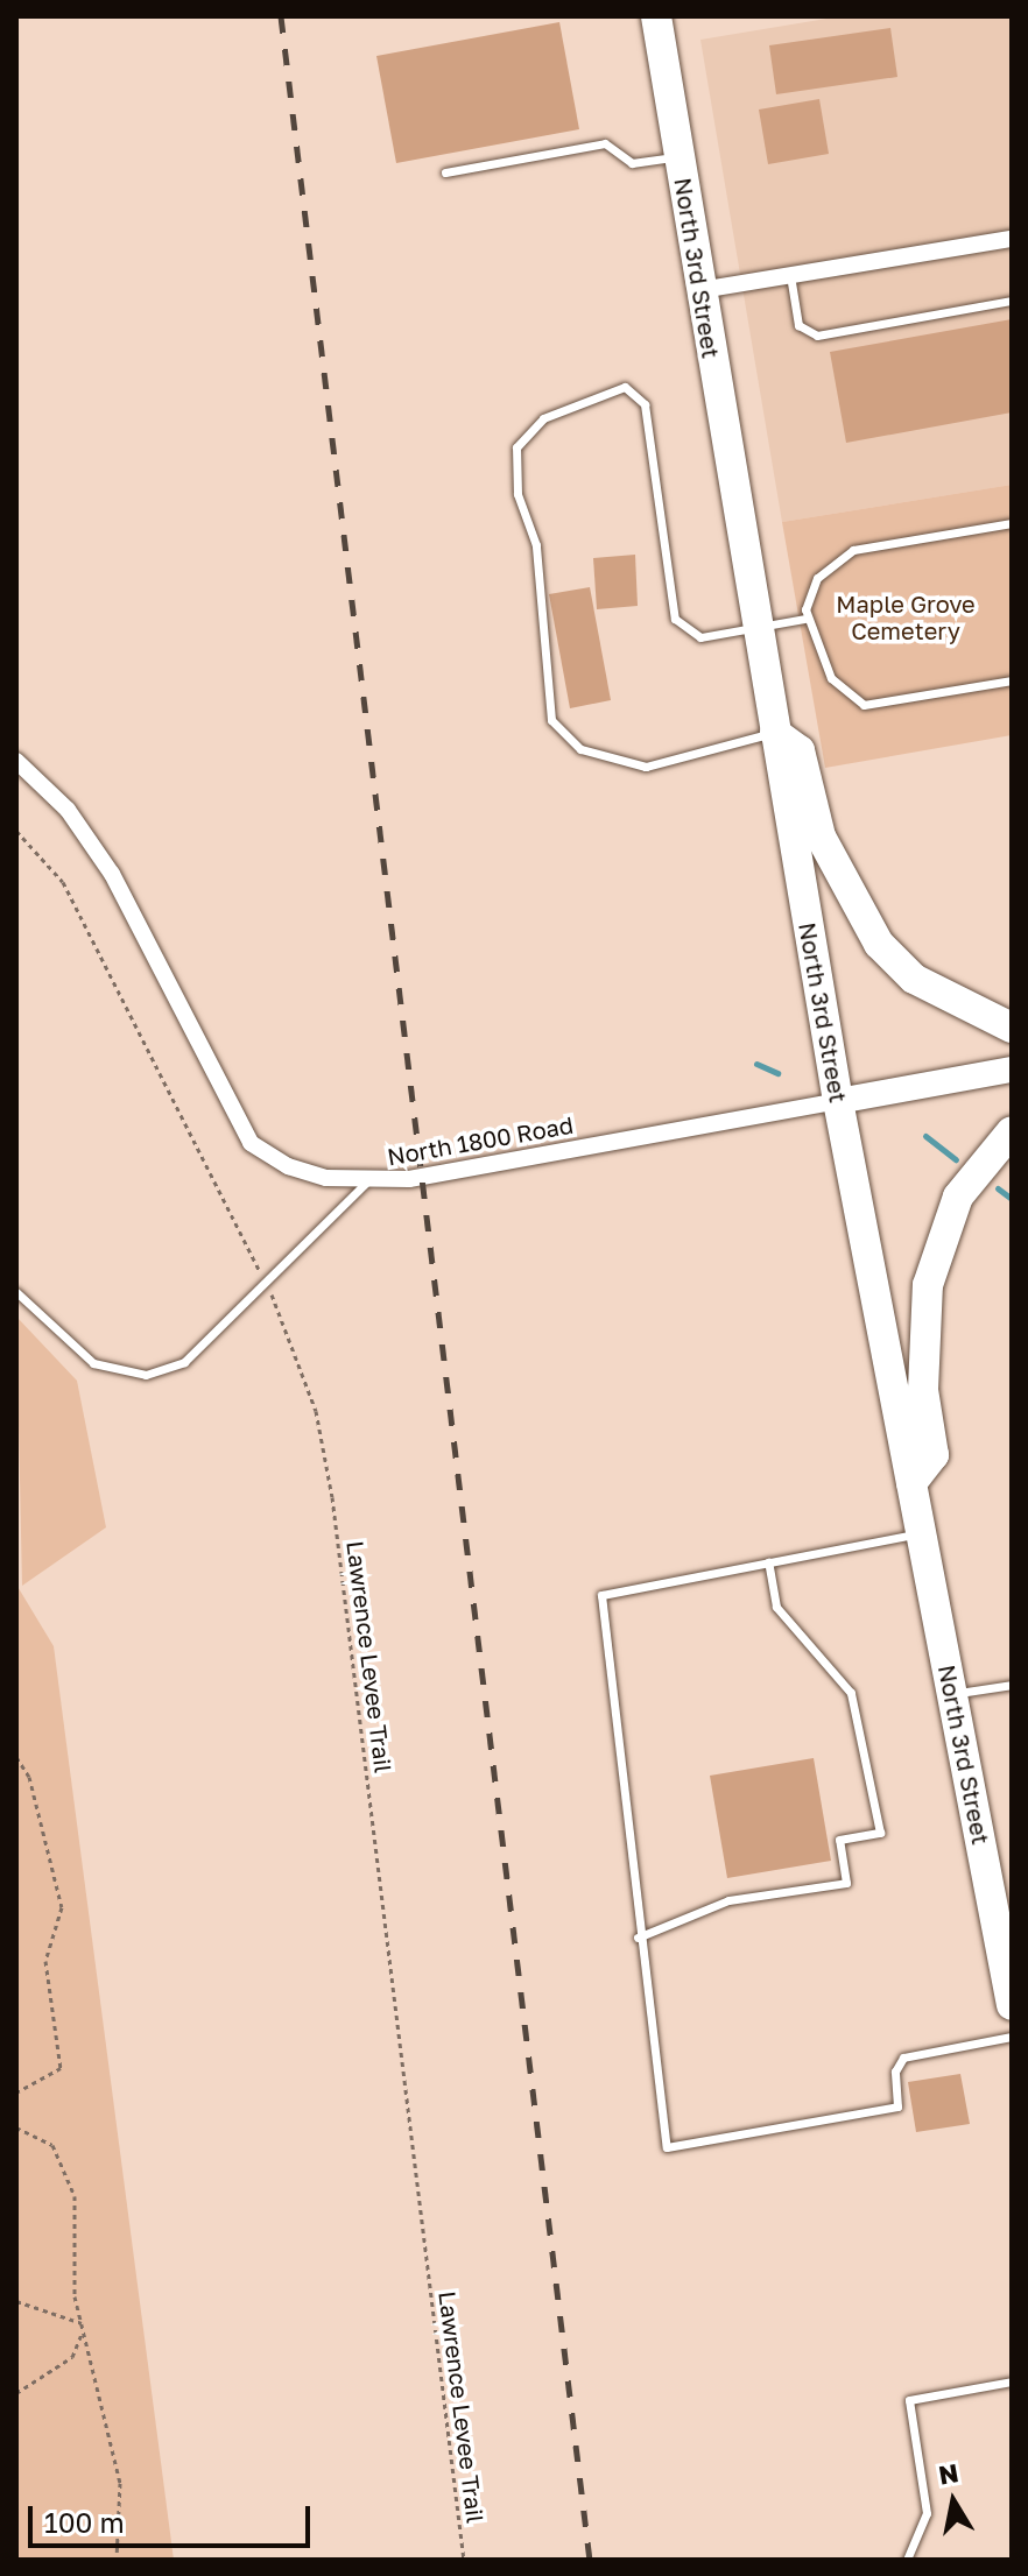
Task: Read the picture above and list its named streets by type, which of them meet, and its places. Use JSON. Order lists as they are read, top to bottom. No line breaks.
{"streets":{"highway":["North 3rd Street"],"street":["North 1800 Road"],"path":["Lawrence Levee Trail"]},"crossings":[["North 3rd Street","North 1800 Road"]],"parks":["Maple Grove Cemetery"],"scale_bar":"100 m","north":"top"}
